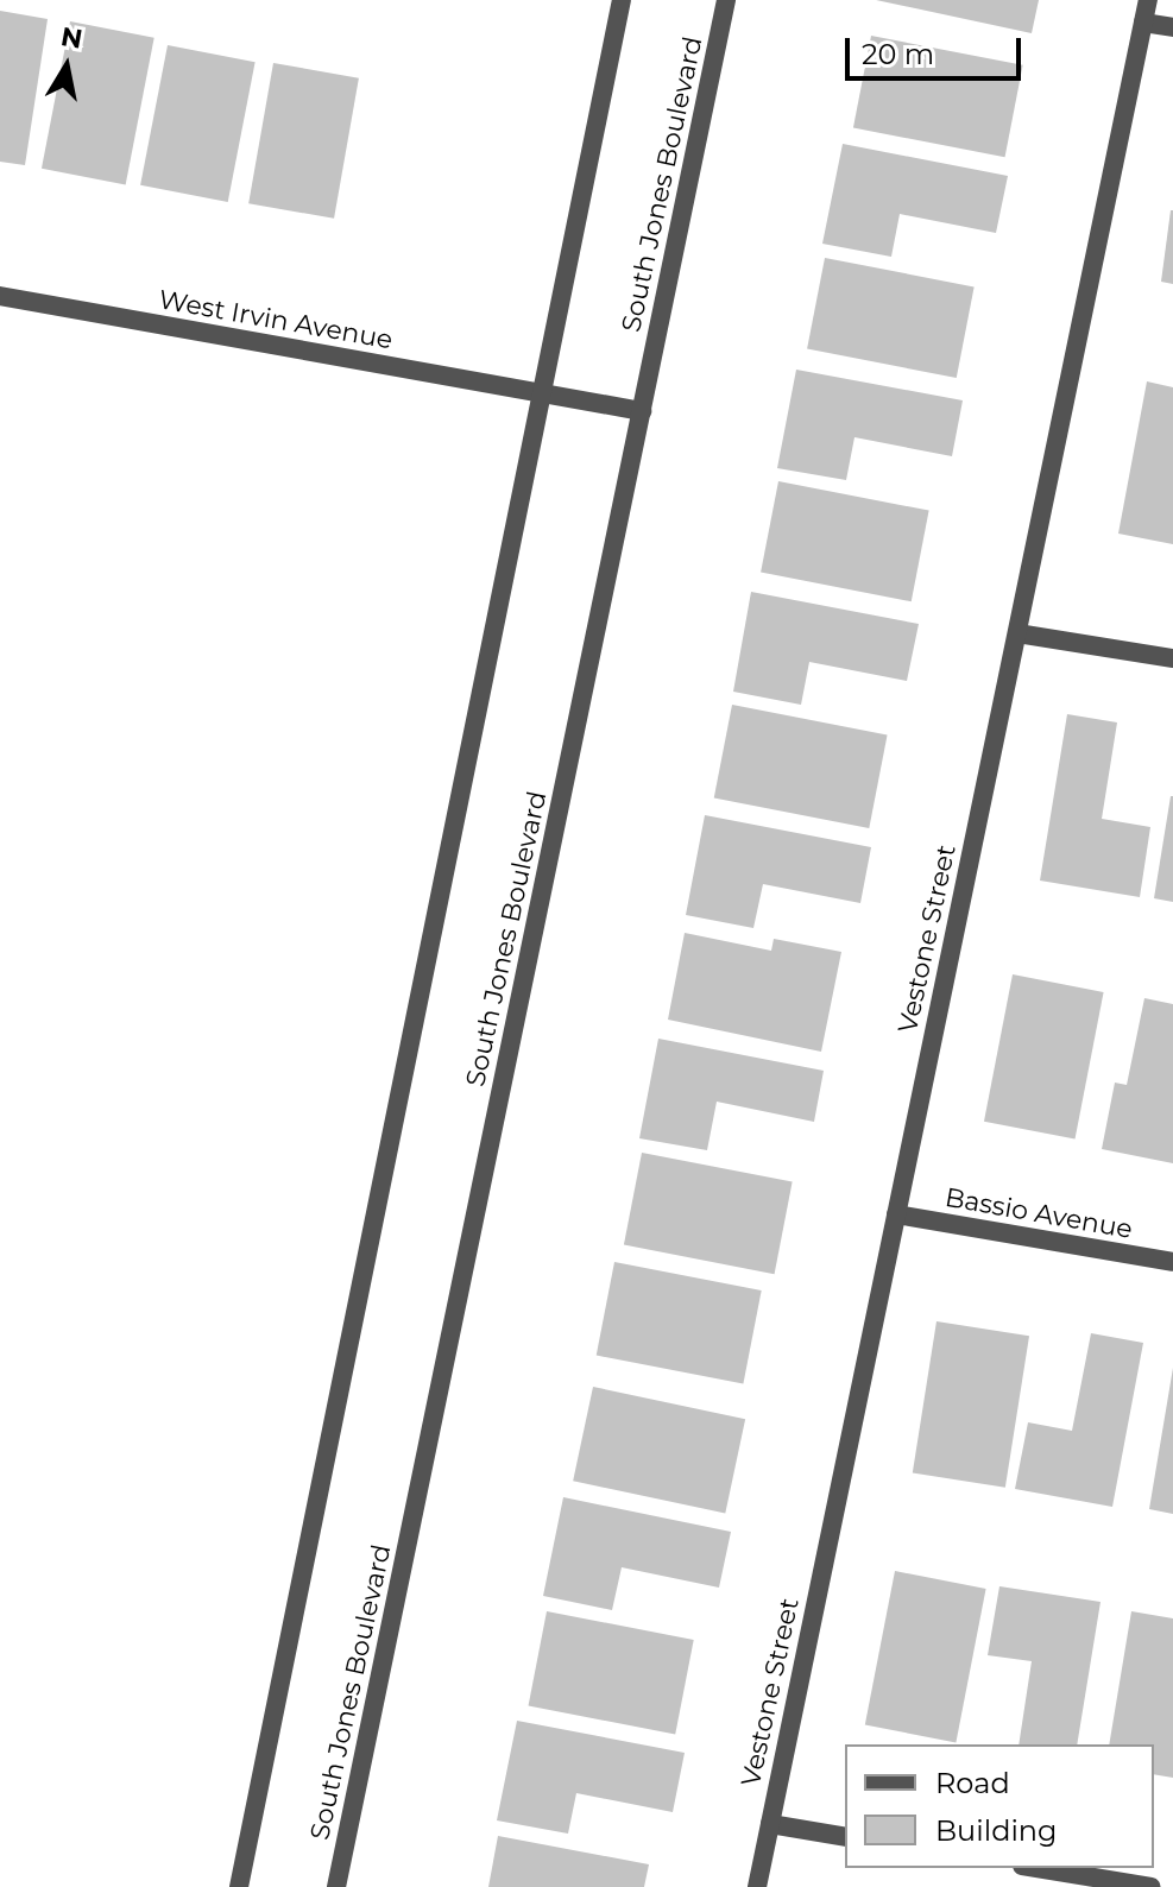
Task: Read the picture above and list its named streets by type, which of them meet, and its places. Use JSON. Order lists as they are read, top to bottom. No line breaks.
{"streets":{"street":["South Jones Boulevard","West Irvin Avenue","Vestone Street","Bassio Avenue"]},"crossings":[["South Jones Boulevard","West Irvin Avenue"],["Vestone Street","Bassio Avenue"]],"legend":["Road","Building"],"scale_bar":"20 m","north":"top"}
